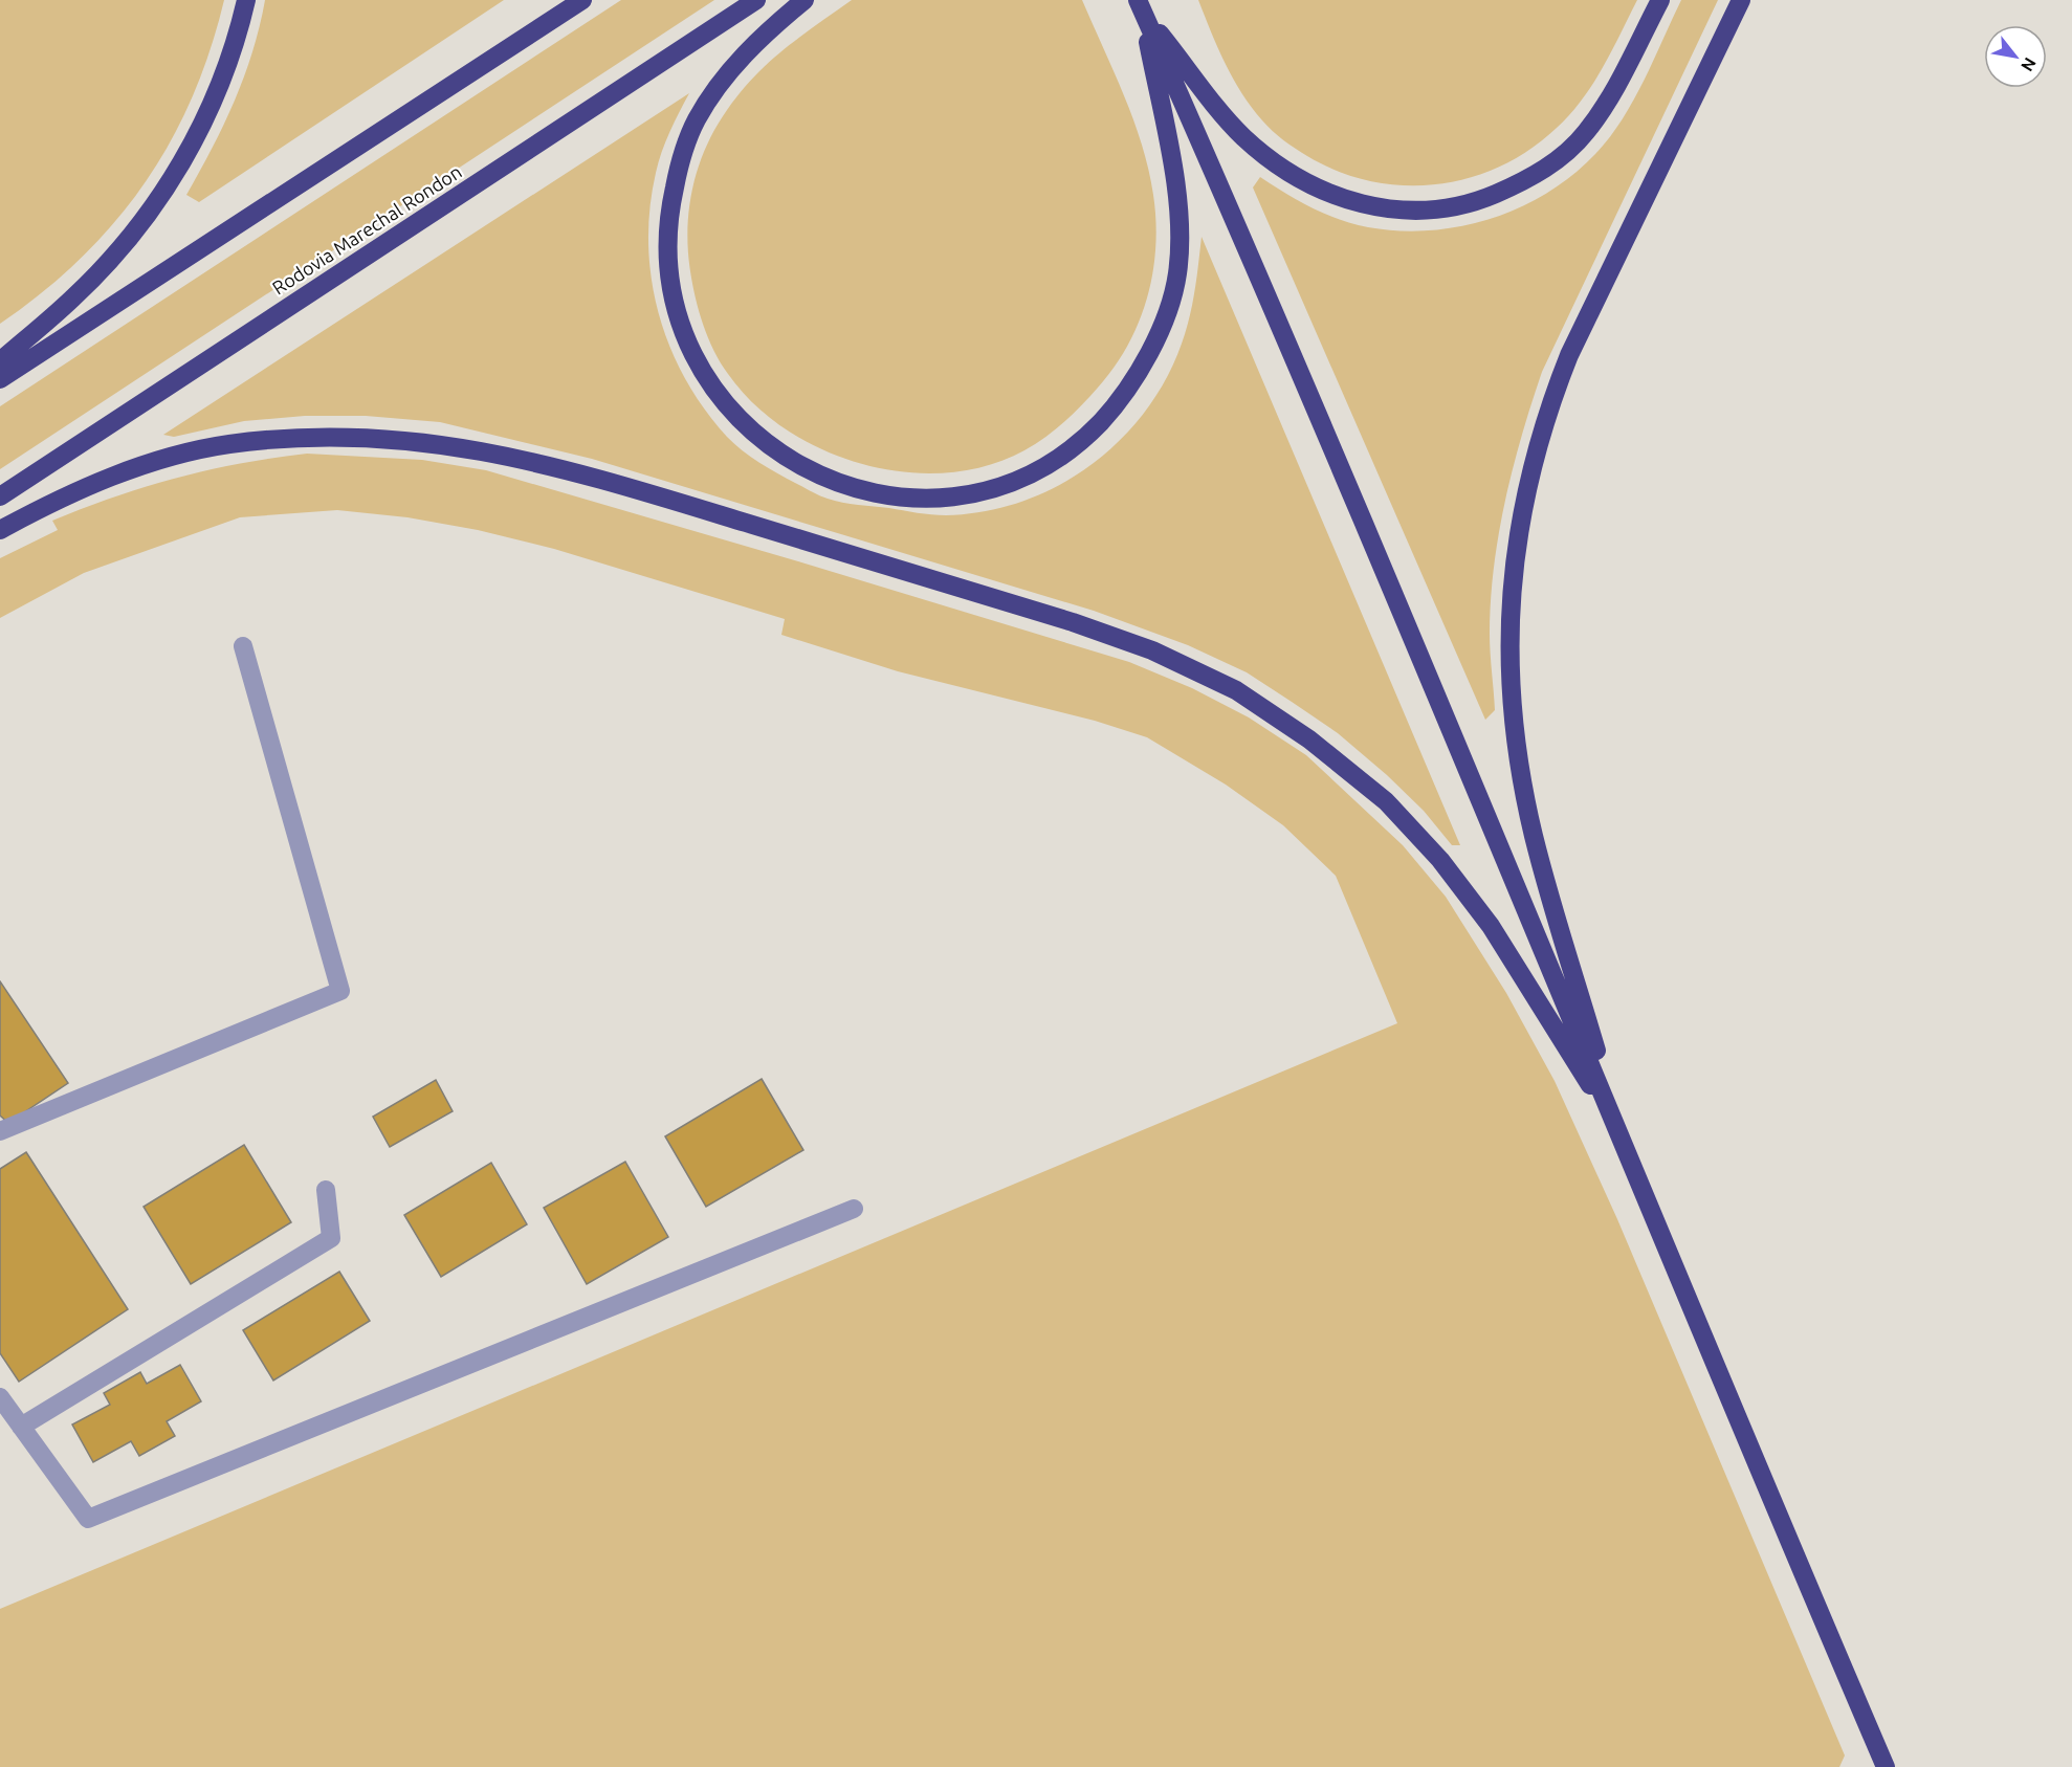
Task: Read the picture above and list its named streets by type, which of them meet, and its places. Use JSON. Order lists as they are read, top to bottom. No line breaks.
{"streets":{"highway":["Rodovia Marechal Rondon"]},"north":"bottom right"}
